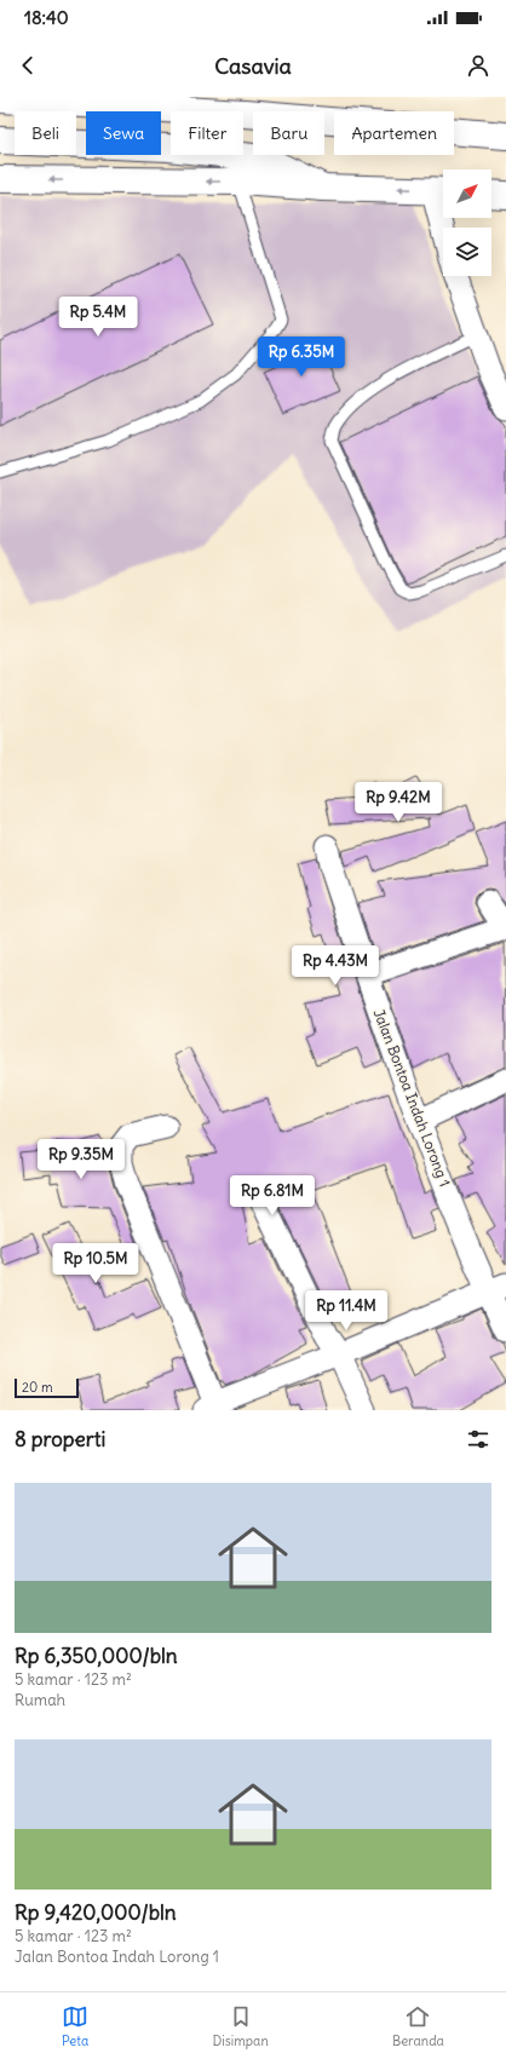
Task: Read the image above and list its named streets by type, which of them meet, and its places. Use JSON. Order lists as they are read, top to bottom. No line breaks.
{"streets":{"street":["Jalan Bontoa Indah Lorong 1"]},"scale_bar":"20 m","north":"top right","page":{"status":"18:40","header":"Casavia","chip":["Beli","Sewa","Filter","Baru","Apartemen"],"price":["Rp 5.4M","Rp 6.35M","Rp 9.42M","Rp 4.43M","Rp 9.35M","Rp 6.81M","Rp 10.5M","Rp 11.4M"],"scale":"20 m","heading":"8 properti","list":[{"name":"Rp 6,350,000/bln","note":"5 kamar · 123 m² · Rumah"},{"name":"Rp 9,420,000/bln","note":"5 kamar · 123 m² · Jalan Bontoa Indah Lorong 1"}],"tabs":["Peta","Disimpan","Beranda"]}}
